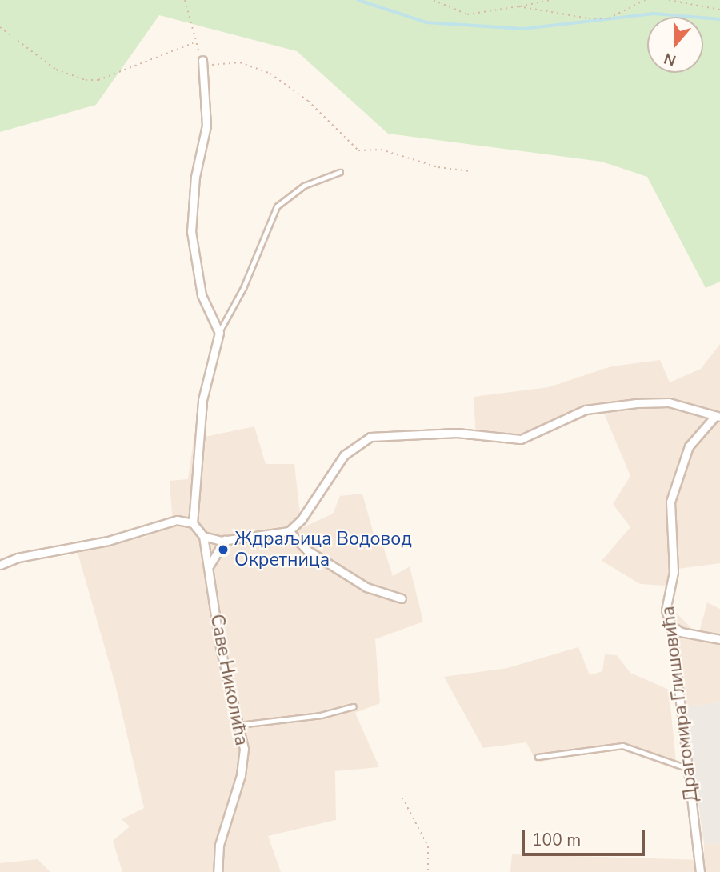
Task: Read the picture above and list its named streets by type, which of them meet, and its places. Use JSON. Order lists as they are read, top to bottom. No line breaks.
{"streets":{"street":["Саве Николића","Драгомира Глишовића"]},"places":["Ждраљица Водовод Окретница"],"scale_bar":"100 m","north":"bottom"}
